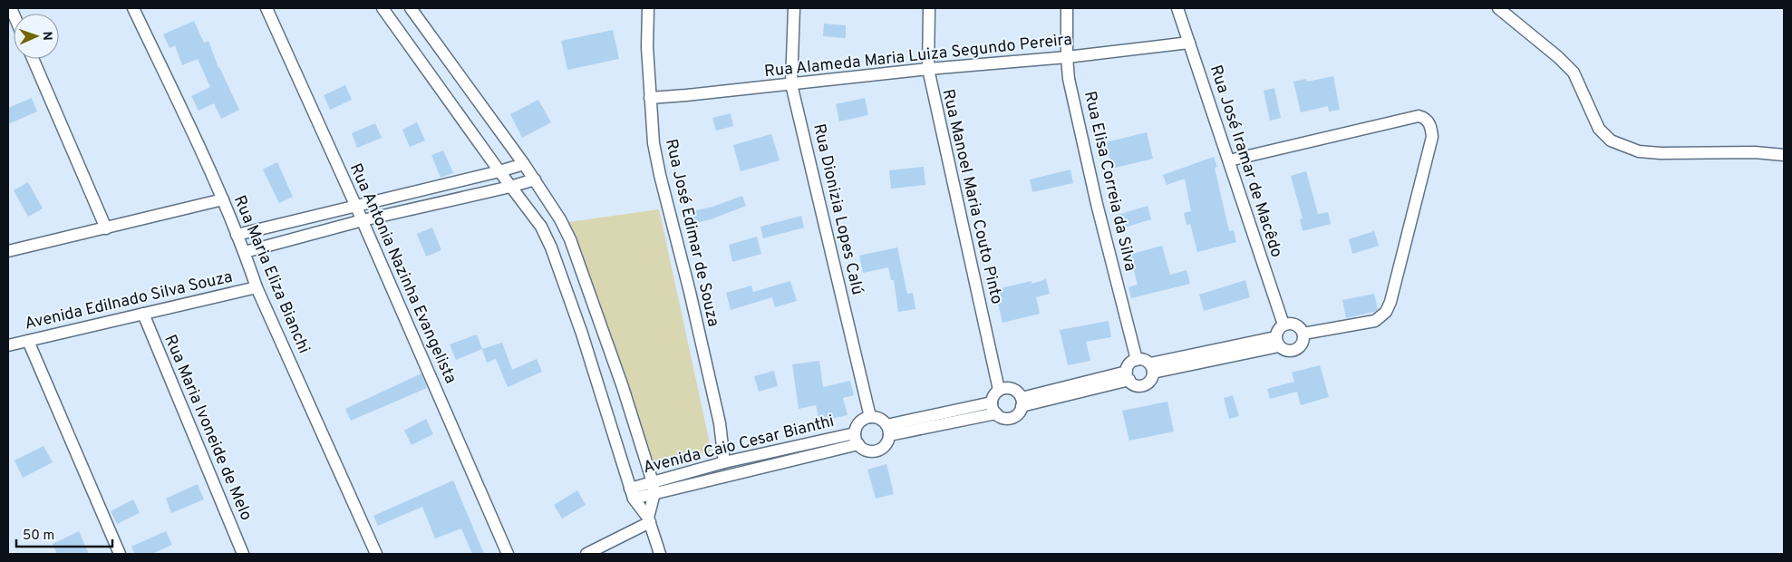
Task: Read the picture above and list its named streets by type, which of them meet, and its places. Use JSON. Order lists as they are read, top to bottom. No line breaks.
{"streets":{"street":["Rua Alameda Maria Luiza Segundo Pereira","Rua José Iramar de Macêdo","Rua Elisa Correia da Silva","Rua Manoel Maria Couto Pinto","Rua Dionizia Lopes Calú","Rua José Edimar de Souza","Rua Antonia Nazinha Evangelista","Rua Maria Eliza Bianchi","Avenida Edilnado Silva Souza","Rua Maria Ivoneide de Melo","Avenida Caio Cesar Bianthi"]},"crossings":[["Rua Alameda Maria Luiza Segundo Pereira","Rua José Iramar de Macêdo"],["Rua Alameda Maria Luiza Segundo Pereira","Rua Elisa Correia da Silva"],["Rua Alameda Maria Luiza Segundo Pereira","Rua Manoel Maria Couto Pinto"],["Rua Alameda Maria Luiza Segundo Pereira","Rua Dionizia Lopes Calú"],["Rua Alameda Maria Luiza Segundo Pereira","Rua José Edimar de Souza"],["Rua Dionizia Lopes Calú","Avenida Caio Cesar Bianthi"],["Rua José Edimar de Souza","Avenida Caio Cesar Bianthi"],["Rua Maria Eliza Bianchi","Avenida Edilnado Silva Souza"],["Avenida Edilnado Silva Souza","Rua Maria Ivoneide de Melo"]],"scale_bar":"50 m","north":"right"}
